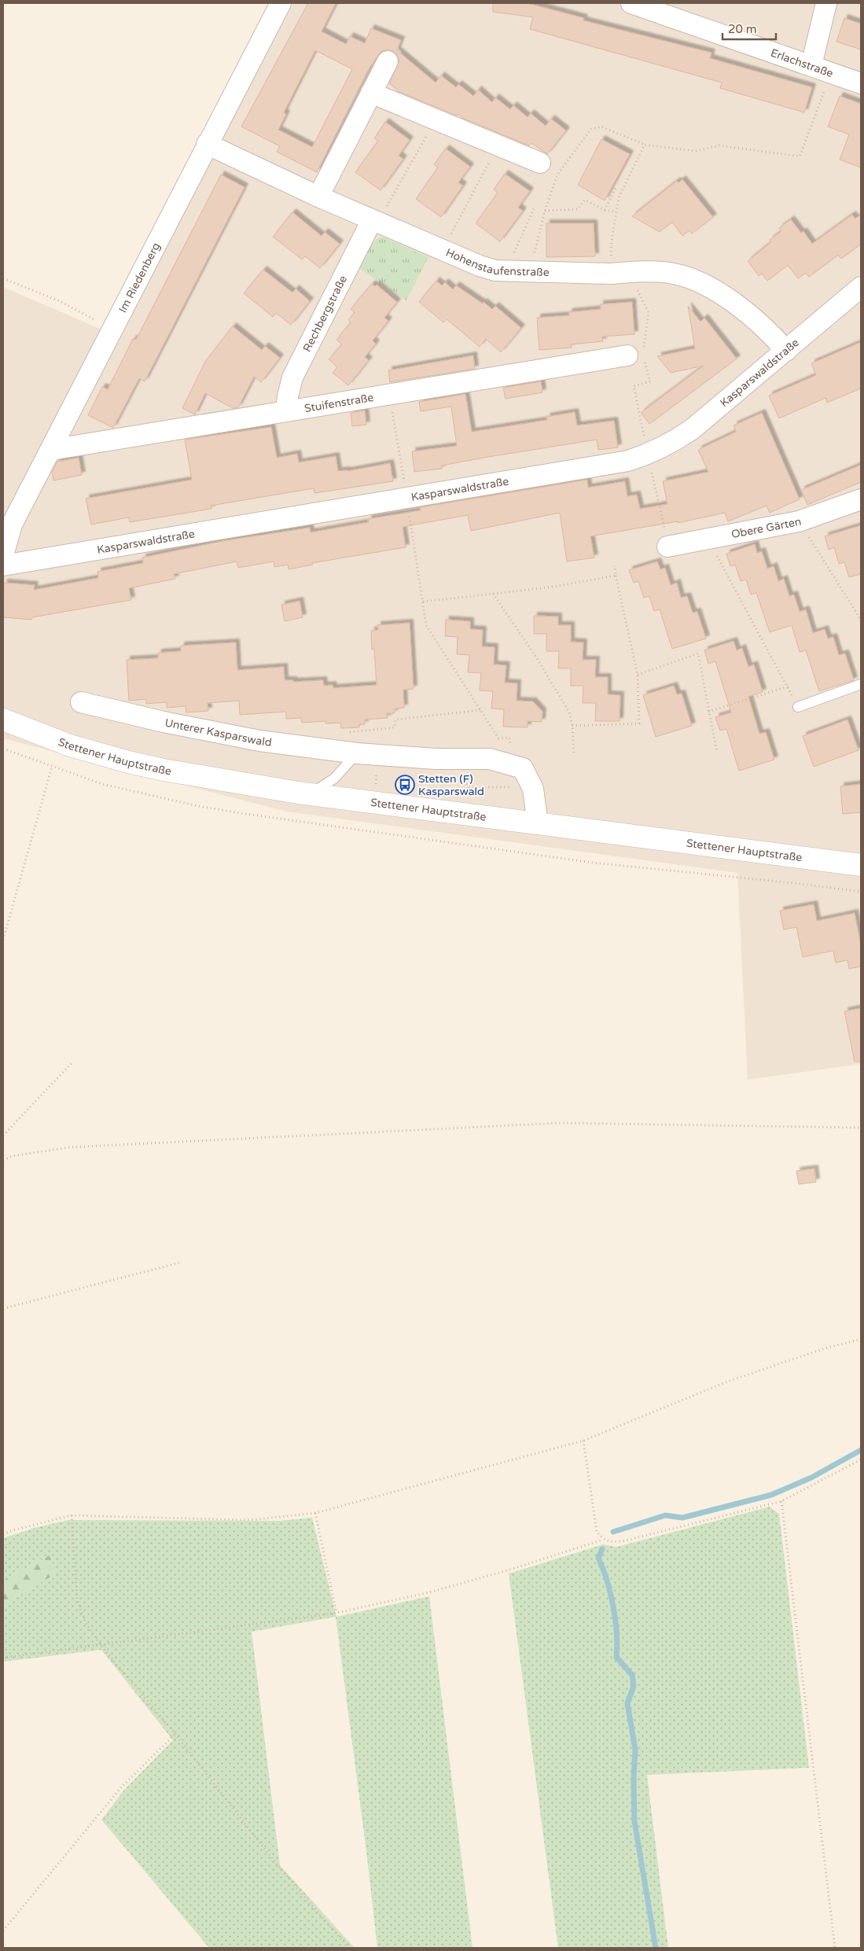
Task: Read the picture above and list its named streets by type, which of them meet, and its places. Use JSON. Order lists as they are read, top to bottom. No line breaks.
{"streets":{"street":["Erlachstraße","Hohenstaufenstraße","Im Riedenberg","Rechbergstraße","Kasparswaldstraße","Stuifenstraße","Obere Gärten","Unterer Kasparswald","Stettener Hauptstraße"]},"crossings":[["Hohenstaufenstraße","Im Riedenberg"],["Hohenstaufenstraße","Rechbergstraße"],["Hohenstaufenstraße","Kasparswaldstraße"],["Im Riedenberg","Stuifenstraße"],["Rechbergstraße","Stuifenstraße"],["Unterer Kasparswald","Stettener Hauptstraße"]],"places":{"bus stop":["Stetten (F) Kasparswald"]},"scale_bar":"20 m"}
